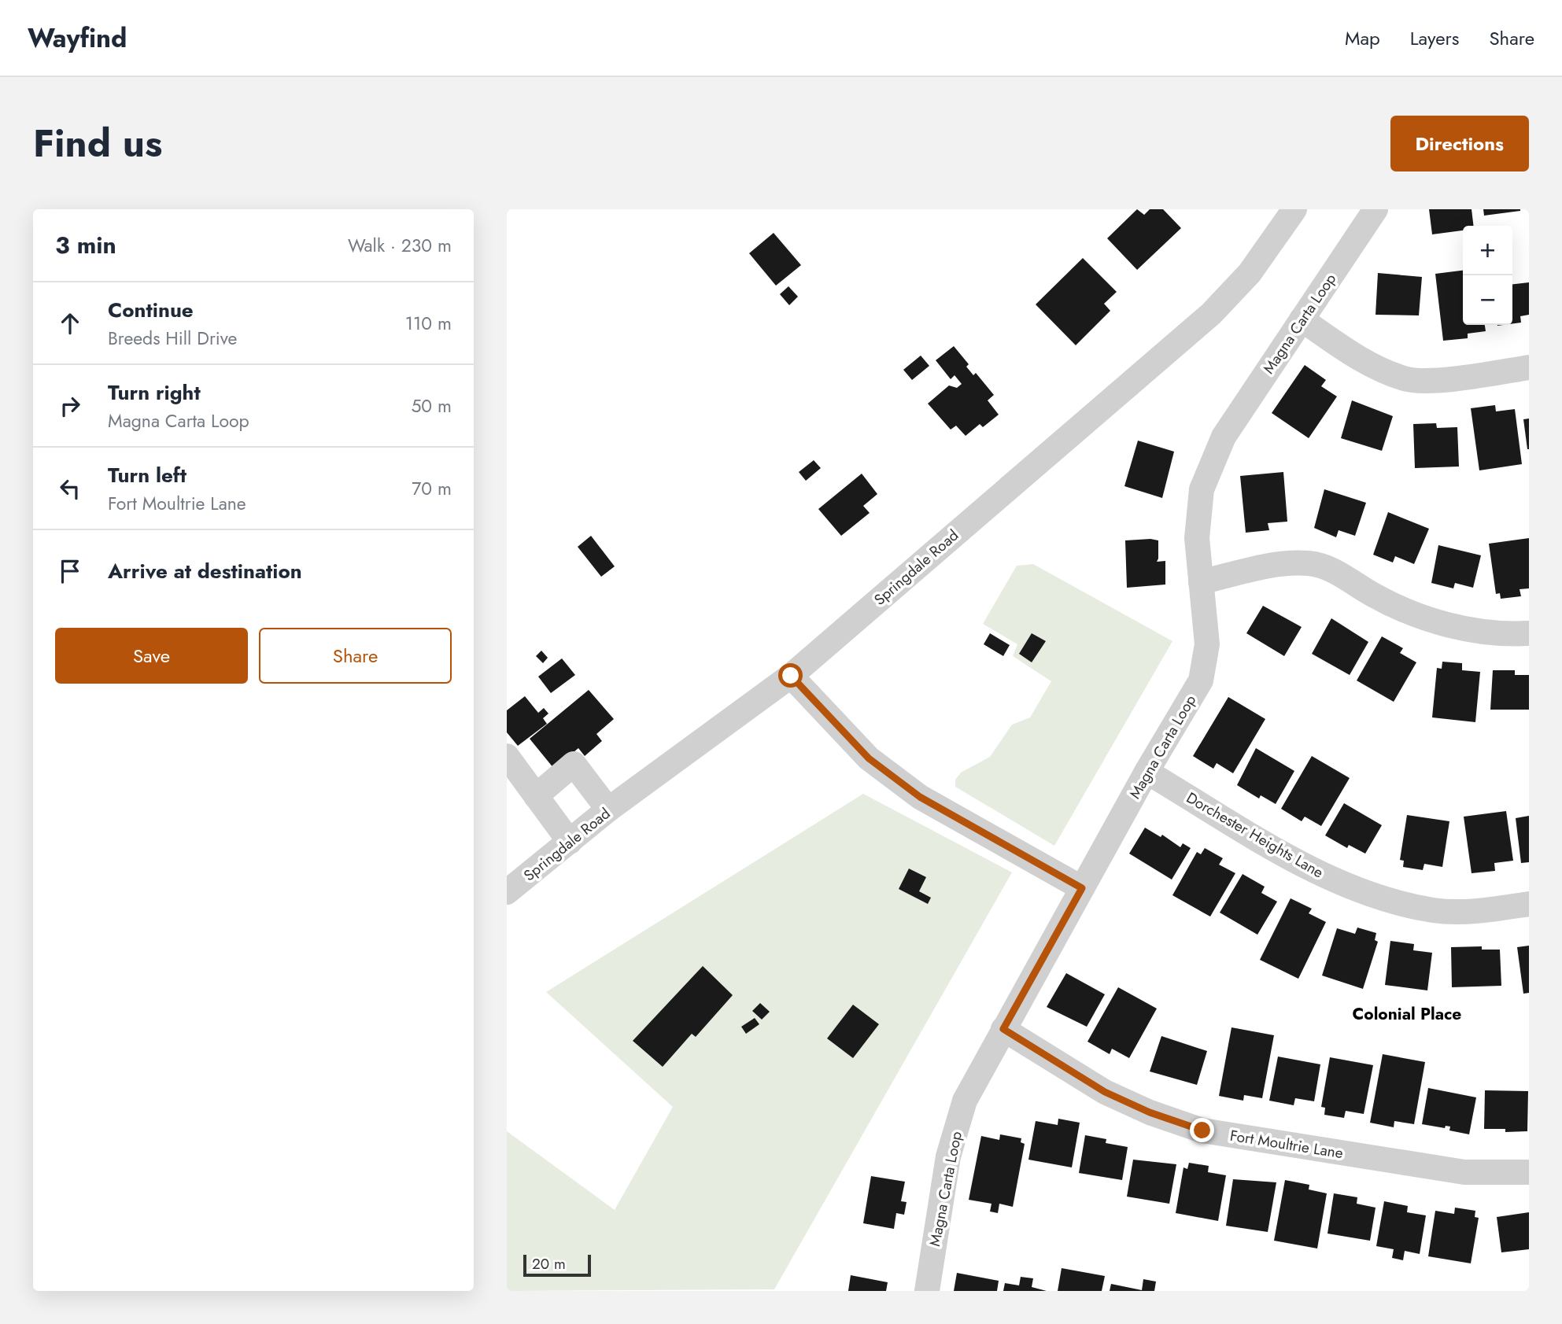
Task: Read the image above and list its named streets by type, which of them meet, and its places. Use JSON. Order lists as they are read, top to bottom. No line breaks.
{"streets":{"street":["Magna Carta Loop","Springdale Road","Dorchester Heights Lane","Fort Moultrie Lane"]},"crossings":[["Magna Carta Loop","Dorchester Heights Lane"],["Magna Carta Loop","Fort Moultrie Lane"]],"districts":["Colonial Place"],"scale_bar":"20 m","page":{"header":"Wayfind","nav":["Map","Layers","Share"],"title":"Find us","buttons":["Directions",["Save","Share"]],"heading":["3 min","Walk · 230 m"],"map_buttons":["+","−"],"list":[["Continue","Breeds Hill Drive","110 m"],["Turn right","Magna Carta Loop","50 m"],["Turn left","Fort Moultrie Lane","70 m"],"Arrive at destination"],"scale":"20 m"}}
